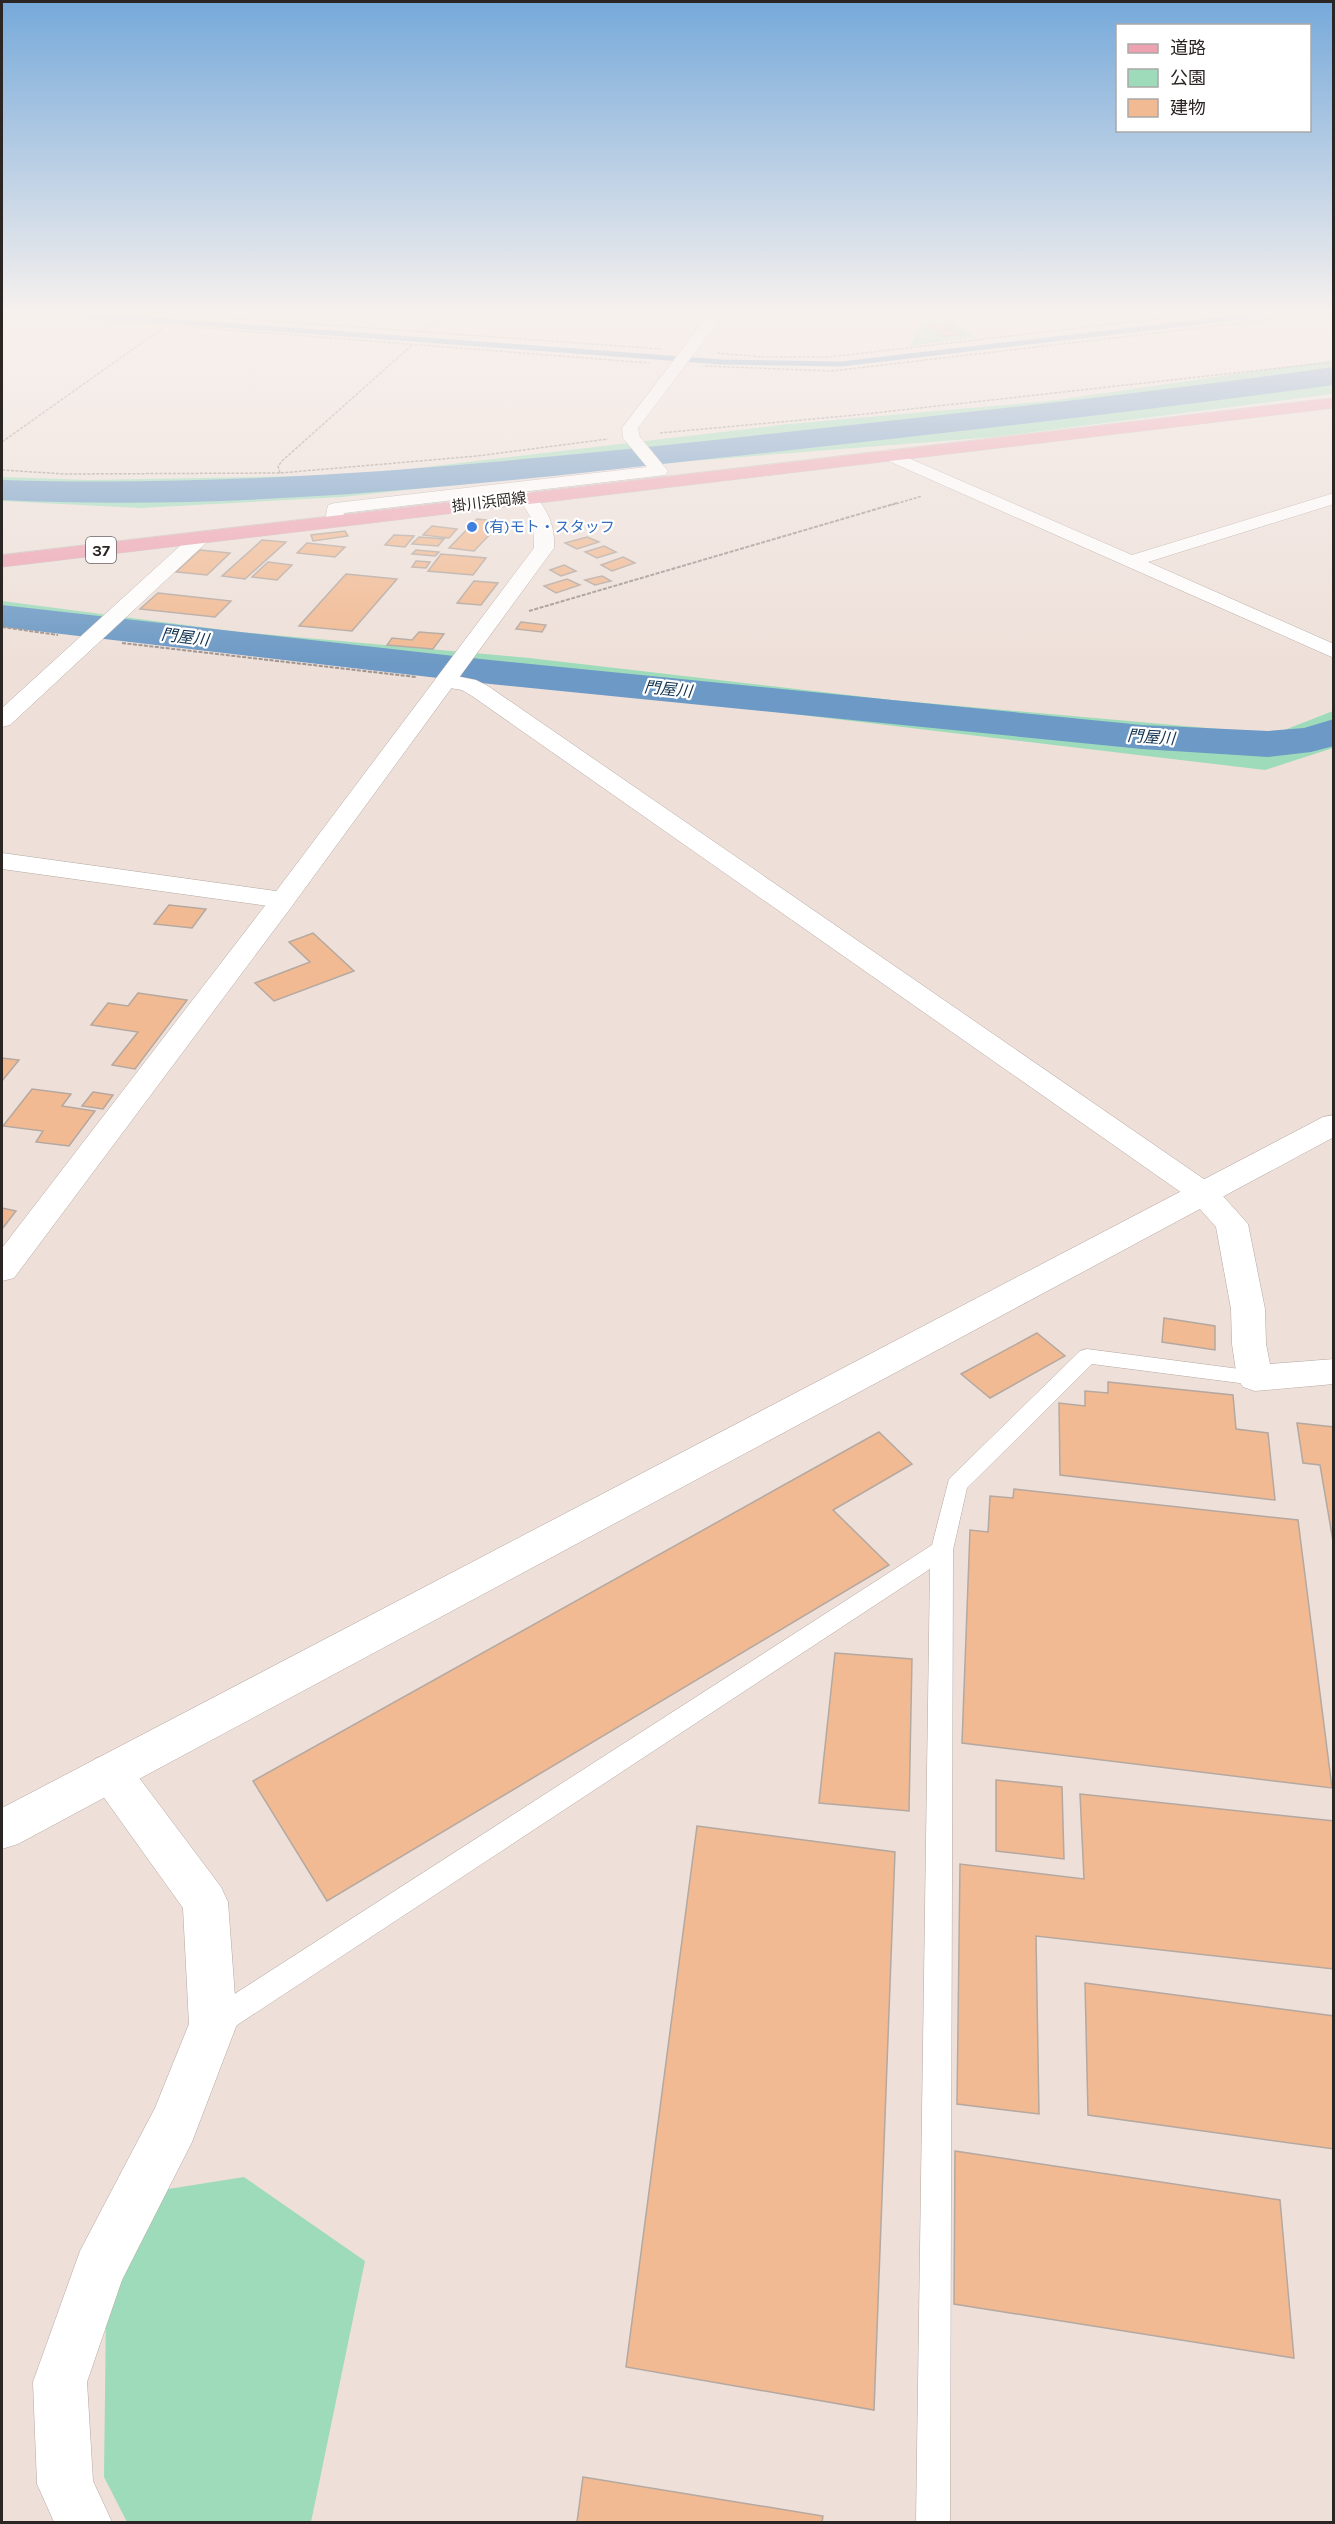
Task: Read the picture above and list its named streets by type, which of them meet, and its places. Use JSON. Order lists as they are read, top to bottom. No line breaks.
{"streets":{"main road":["掛川浜岡線","37"]},"water":["門屋川"],"places":["(有)モト・スタッフ"],"legend":["道路","公園","建物"]}
